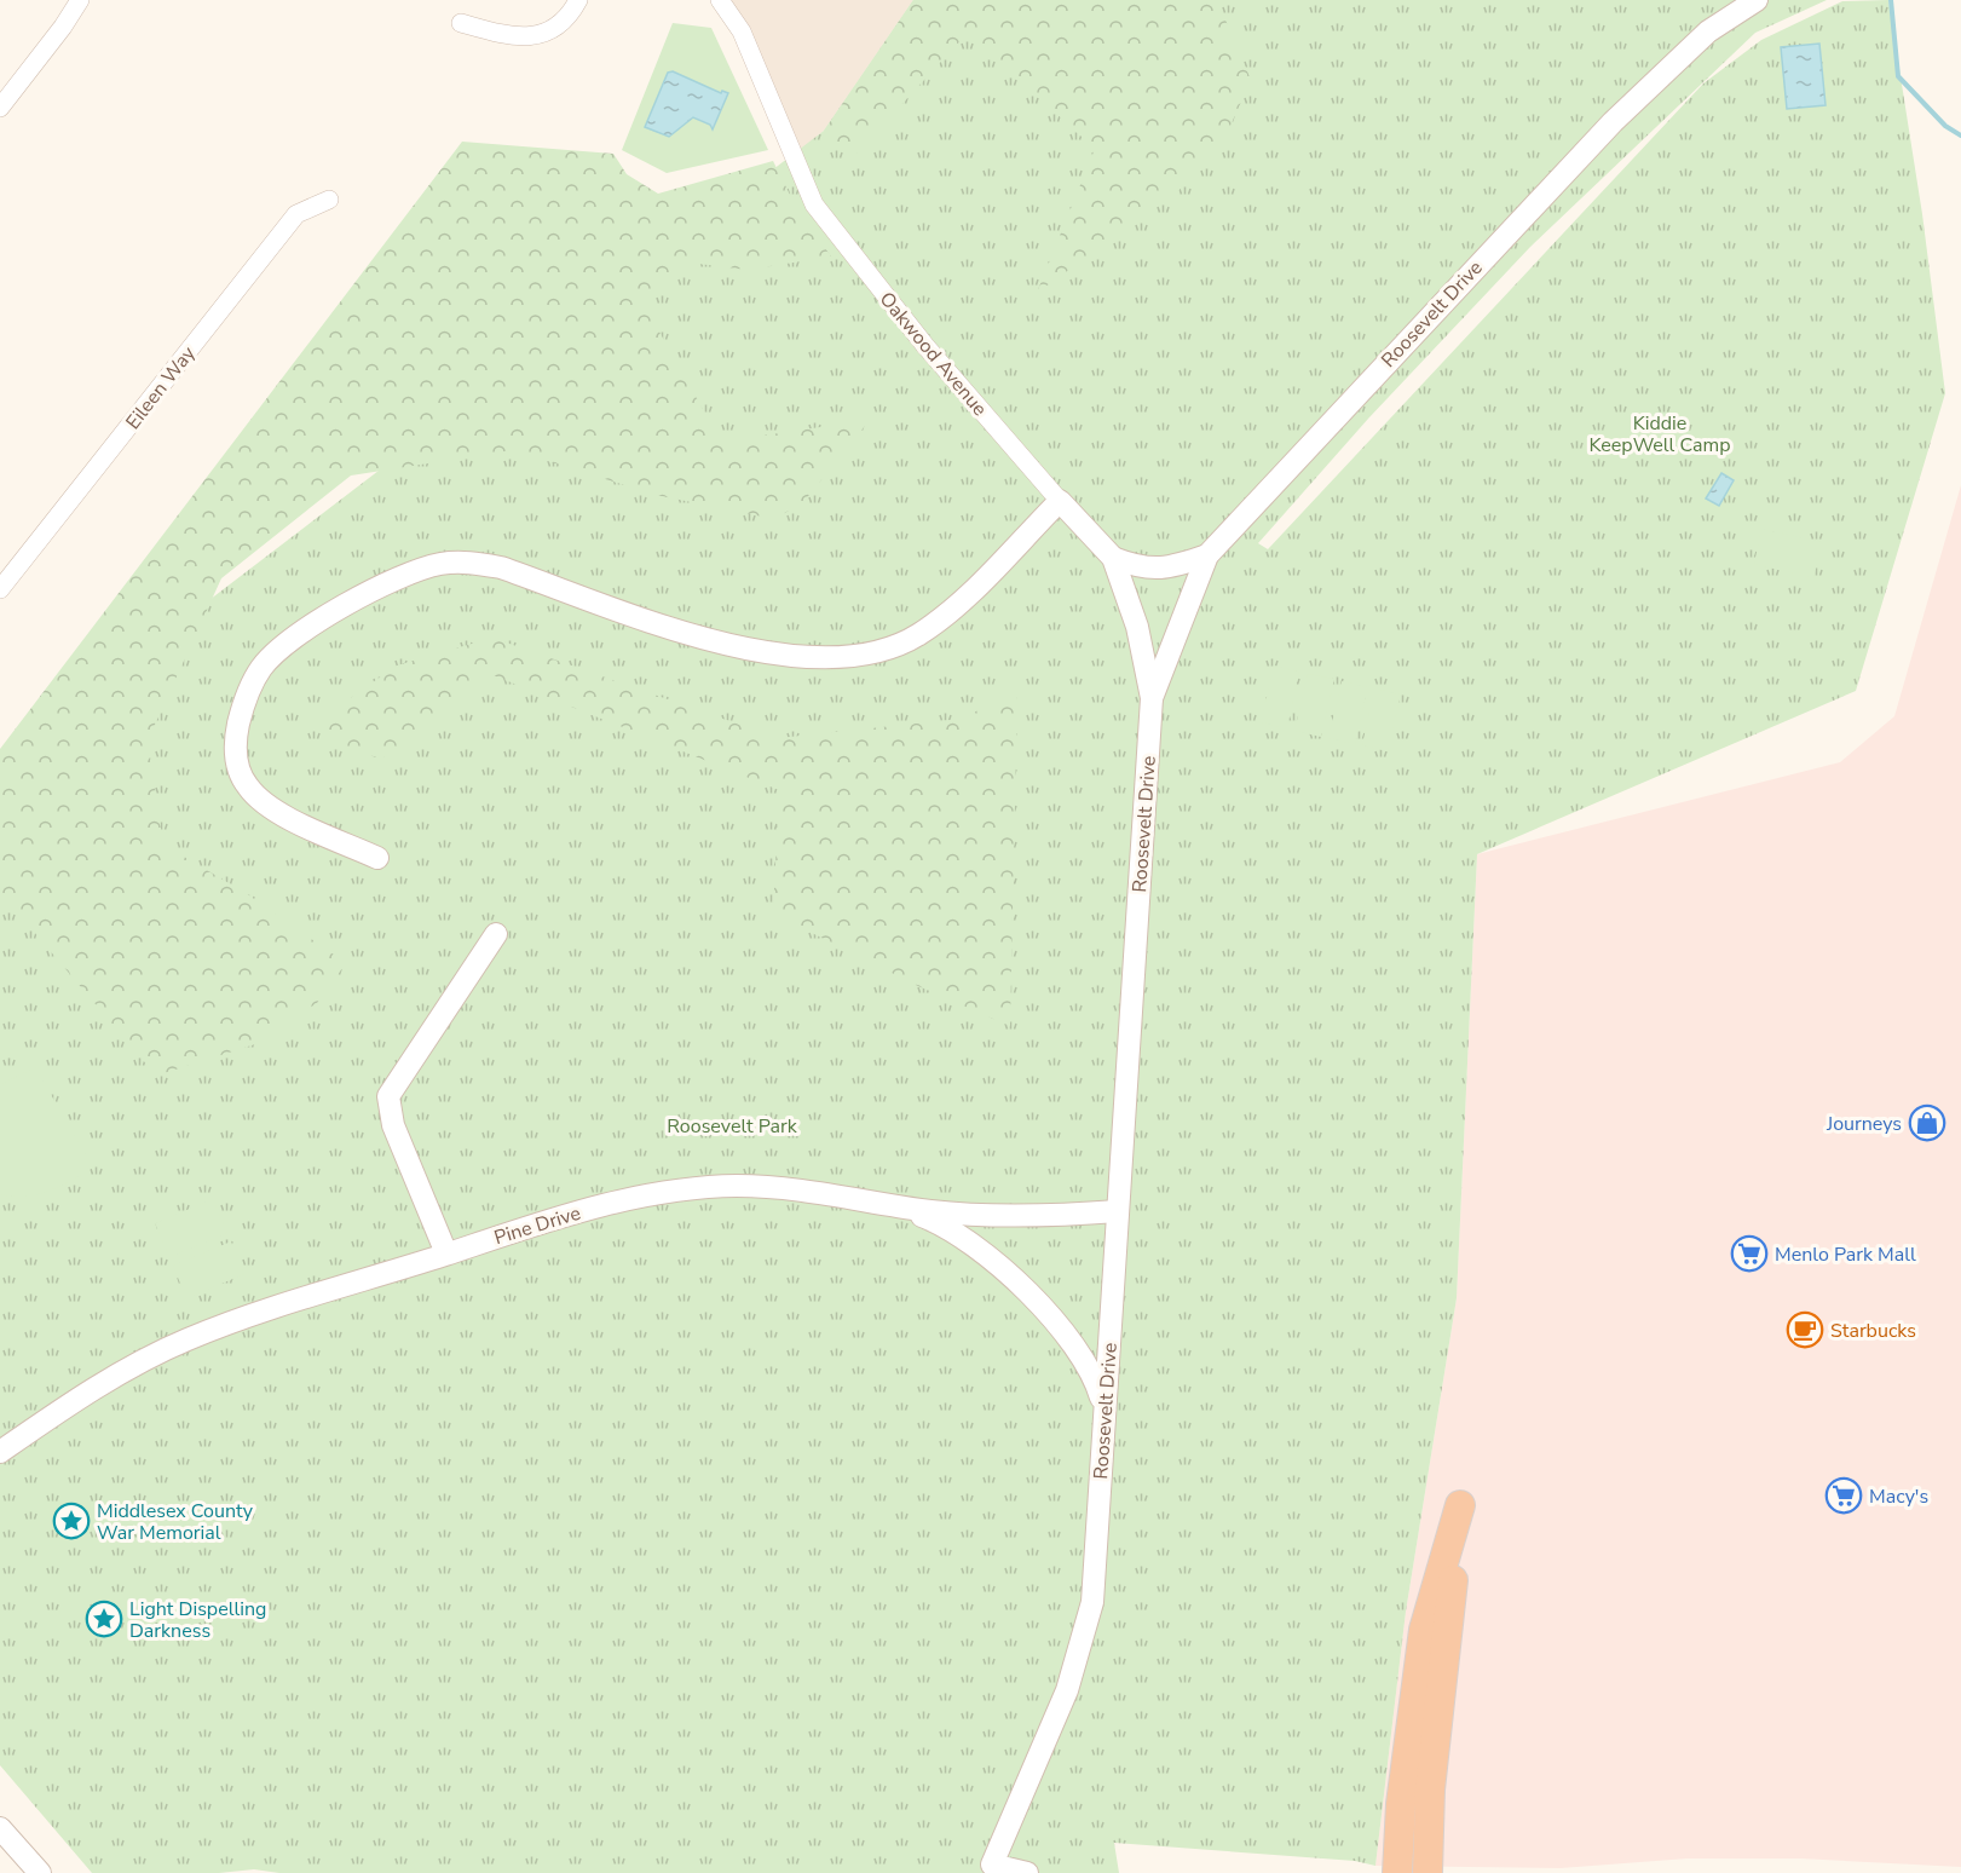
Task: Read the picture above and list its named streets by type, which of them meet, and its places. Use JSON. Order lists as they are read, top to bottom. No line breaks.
{"streets":{"street":["Roosevelt Drive","Oakwood Avenue","Eileen Way","Pine Drive"]},"crossings":[["Roosevelt Drive","Oakwood Avenue"],["Roosevelt Drive","Pine Drive"]],"parks":["Kiddie KeepWell Camp","Roosevelt Park"],"places":{"shop":["Journeys"],"supermarket":["Menlo Park Mall","Macy's"],"cafe":["Starbucks"],"place":["Middlesex County War Memorial","Light Dispelling Darkness"]}}
